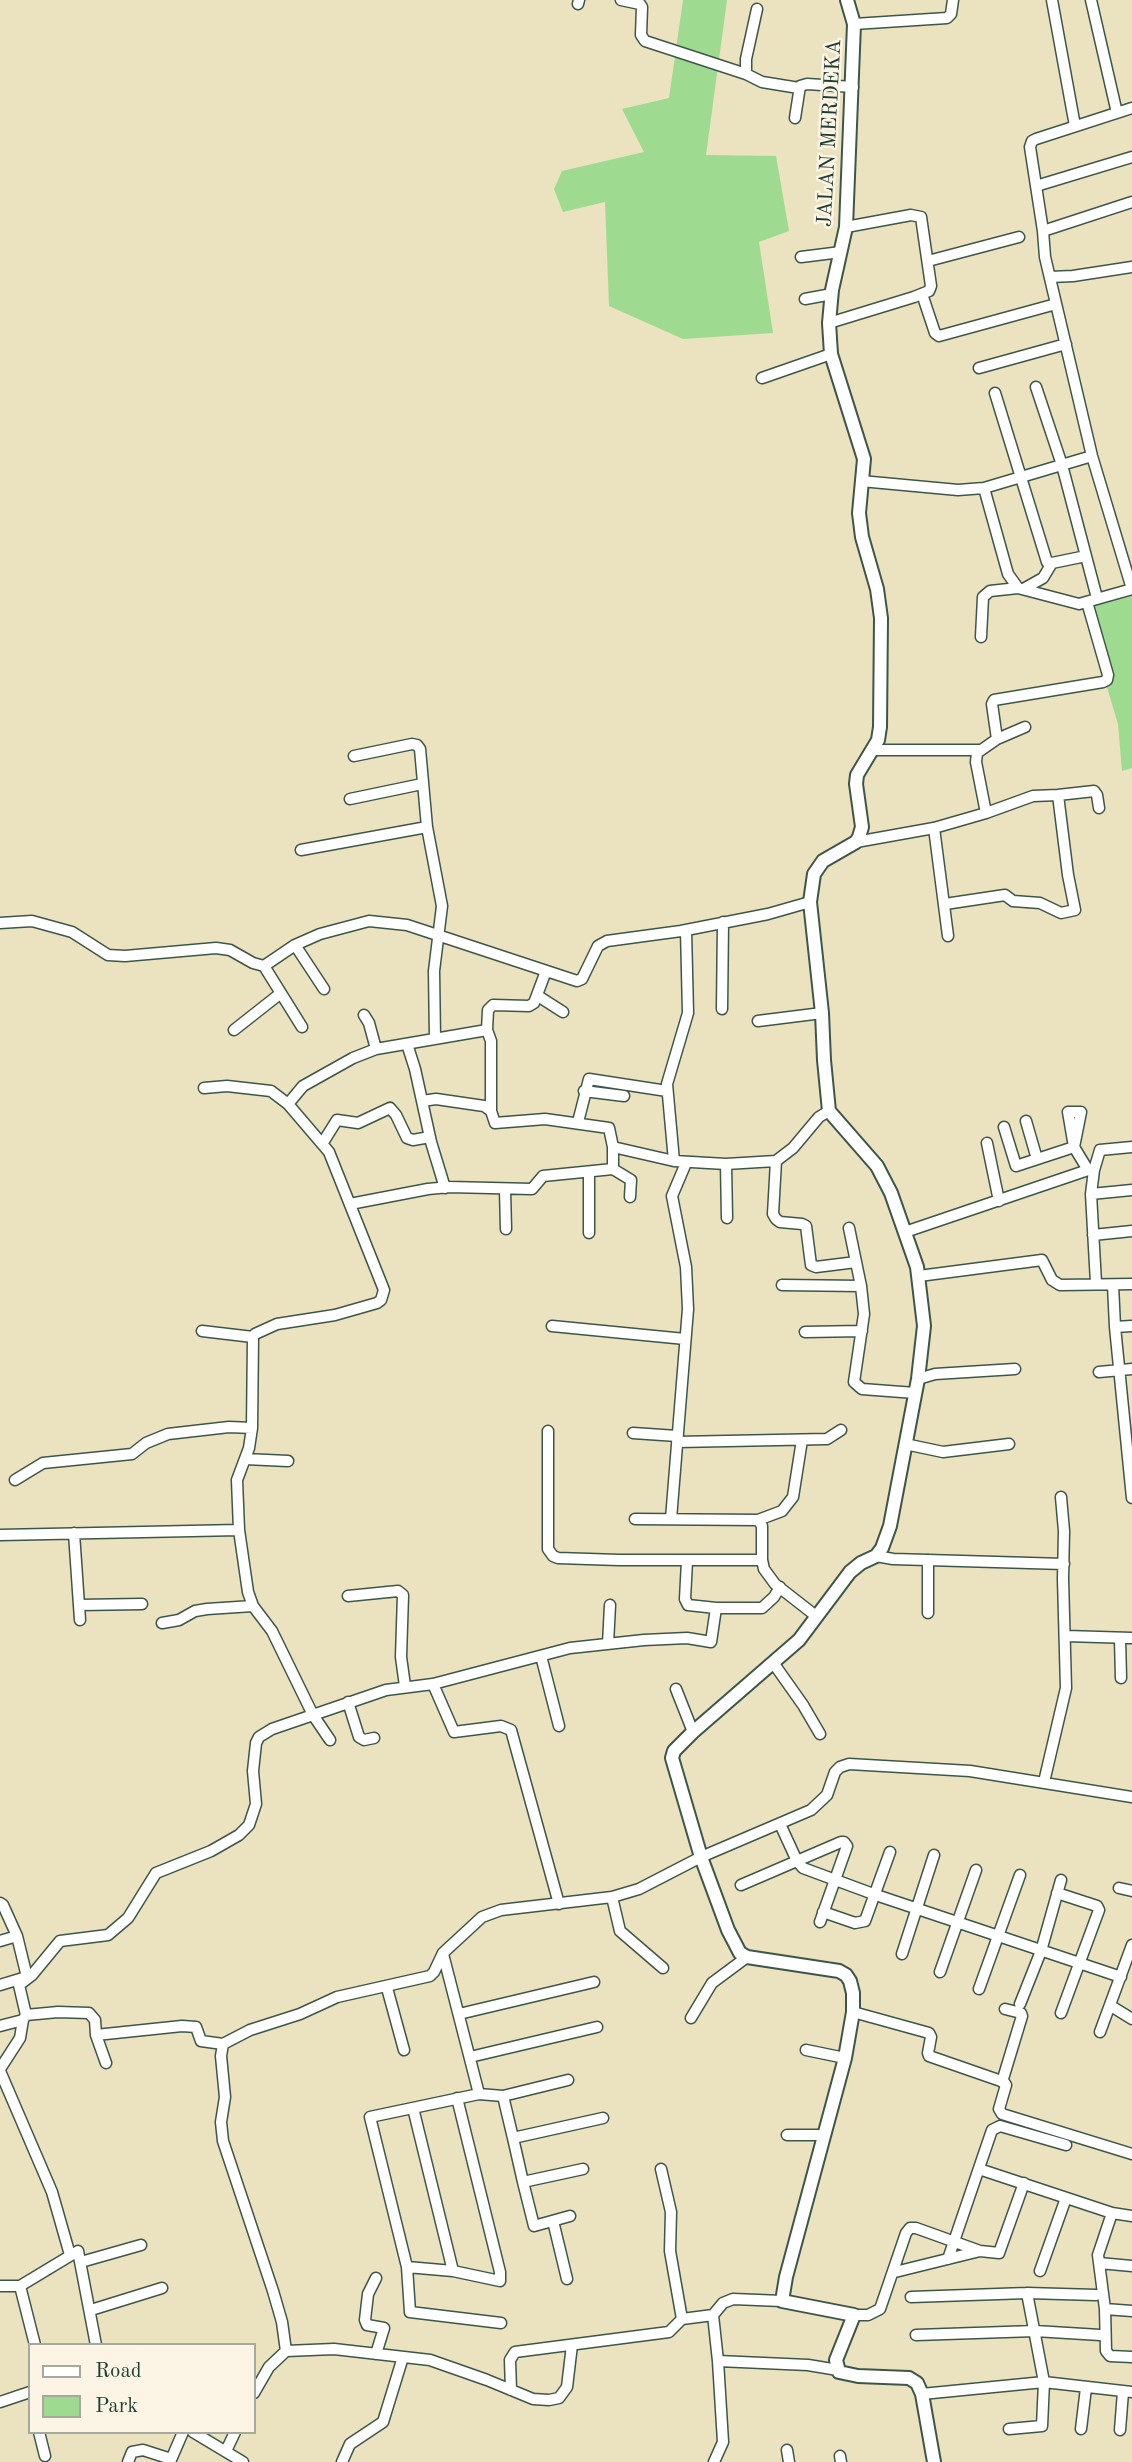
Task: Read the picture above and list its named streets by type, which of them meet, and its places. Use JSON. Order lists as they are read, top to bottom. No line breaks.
{"streets":{"street":["JALAN MERDEKA"]},"legend":["Road","Park"]}
